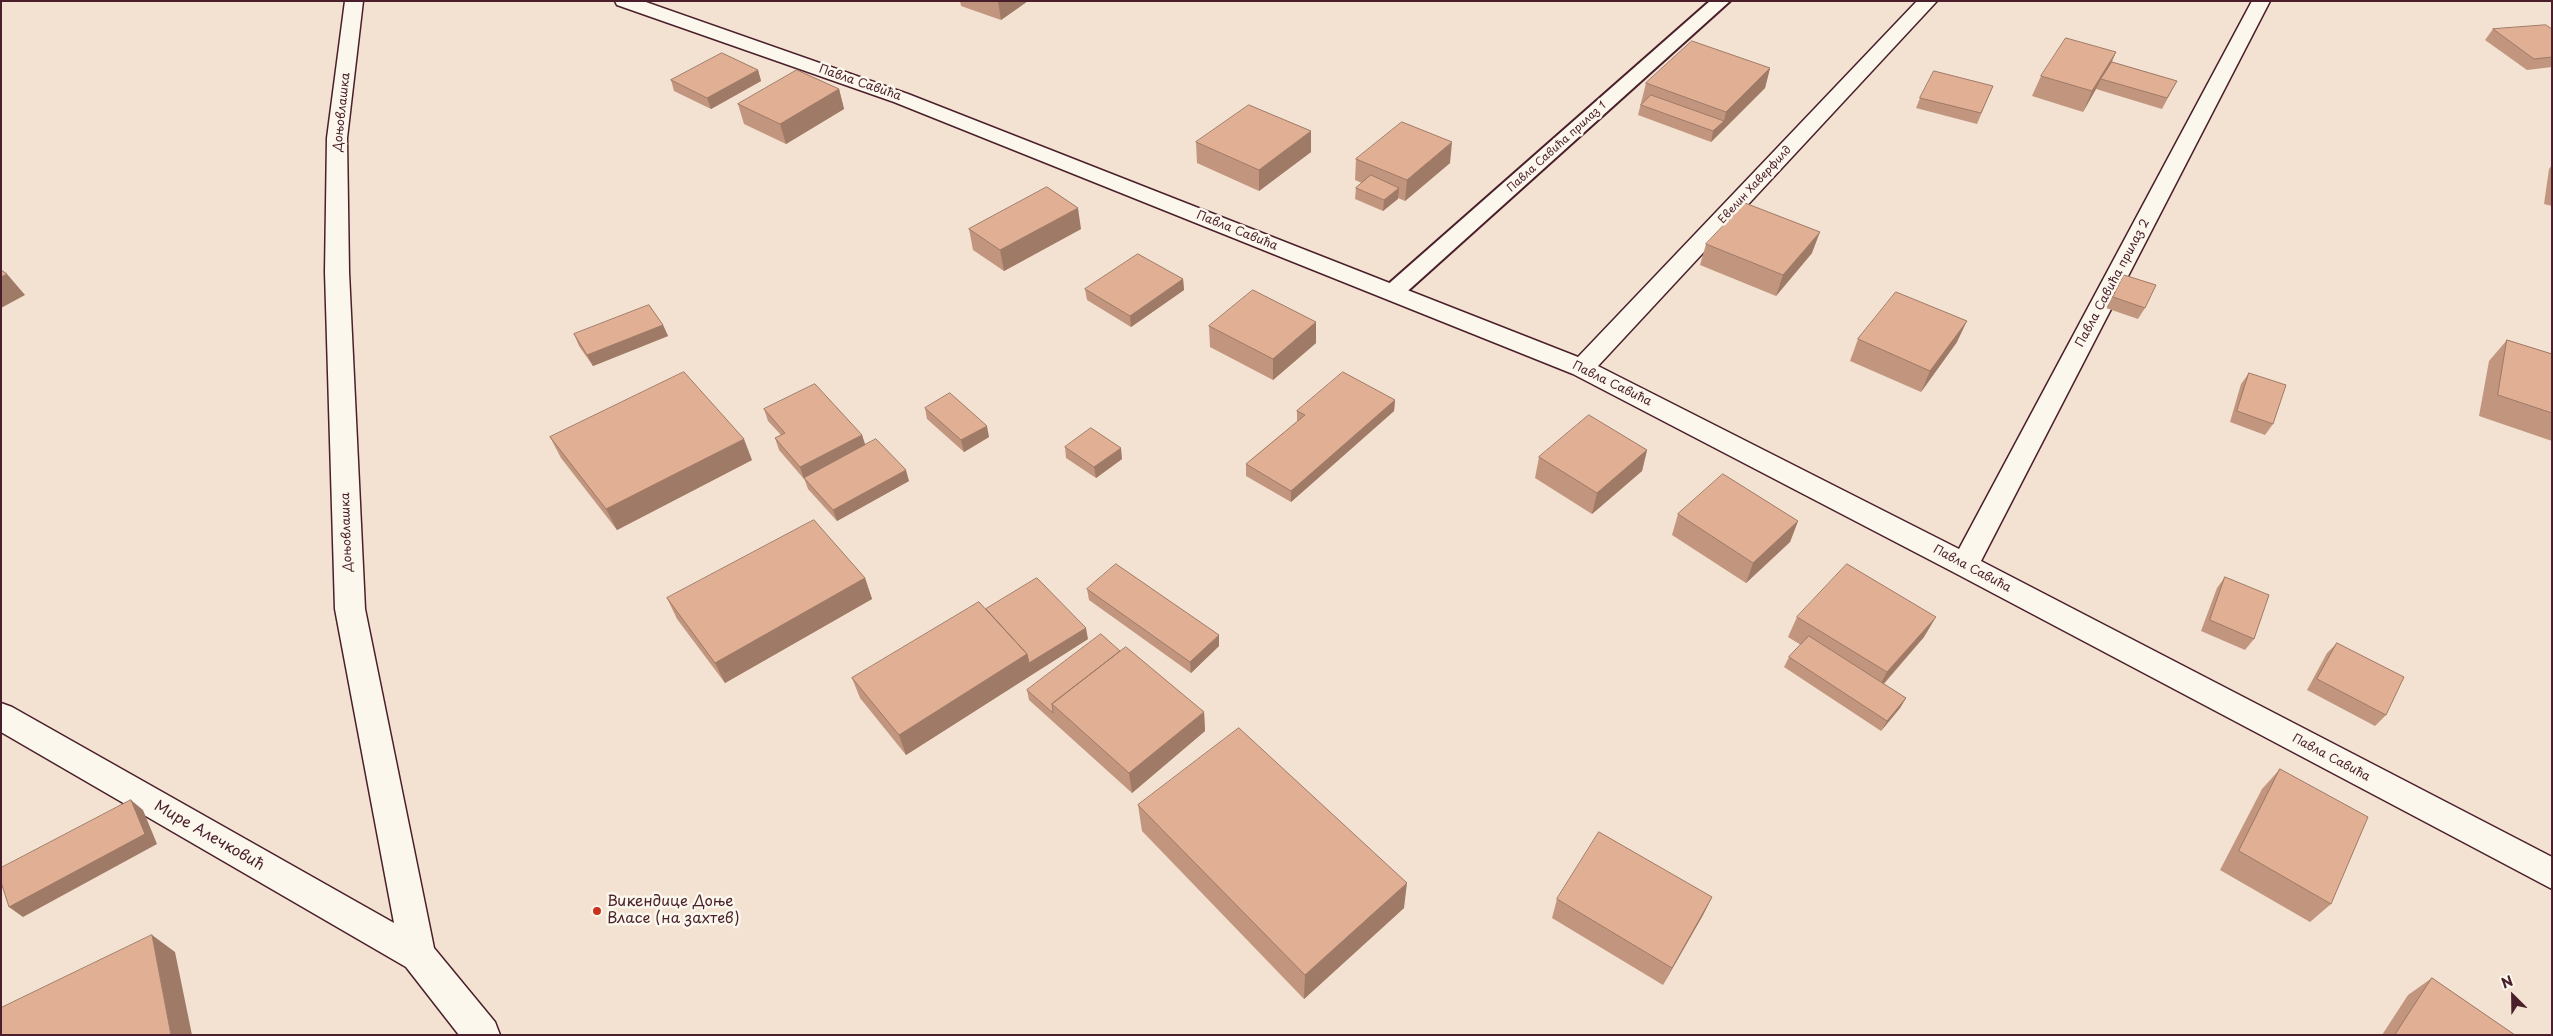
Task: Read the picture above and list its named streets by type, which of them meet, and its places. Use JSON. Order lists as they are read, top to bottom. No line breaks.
{"streets":{"street":["Павла Савића","Доњовлашка","Евелин Хаверфилд","Павла Савића прилаз 2","Мире Алечковић"],"lane":["Павла Савића прилаз 1"]},"crossings":[["Павла Савића","Павла Савића прилаз 1"],["Павла Савића","Евелин Хаверфилд"],["Павла Савића","Павла Савића прилаз 2"],["Доњовлашка","Мире Алечковић"]],"places":["Викендице Доње Власе (на захтев)"],"north":"top left"}
